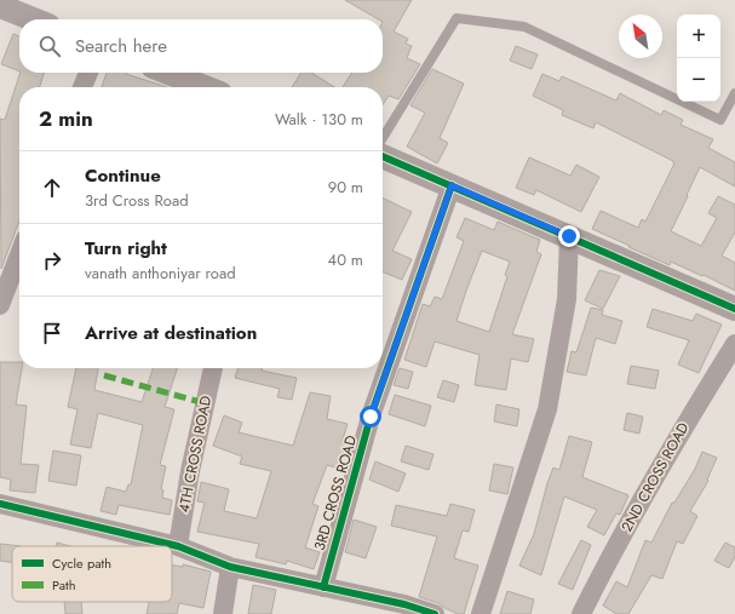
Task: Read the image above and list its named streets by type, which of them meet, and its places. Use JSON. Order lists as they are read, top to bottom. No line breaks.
{"streets":{"street":["4TH CROSS ROAD","2ND CROSS ROAD","3RD CROSS ROAD"]},"legend":["Cycle path","Path"],"north":"top left","page":{"map_buttons":["+","−"],"search":"Search here","heading":["2 min","Walk · 130 m"],"list":[["Continue","3rd Cross Road","90 m"],["Turn right","vanath anthoniyar road","40 m"],"Arrive at destination"]}}
